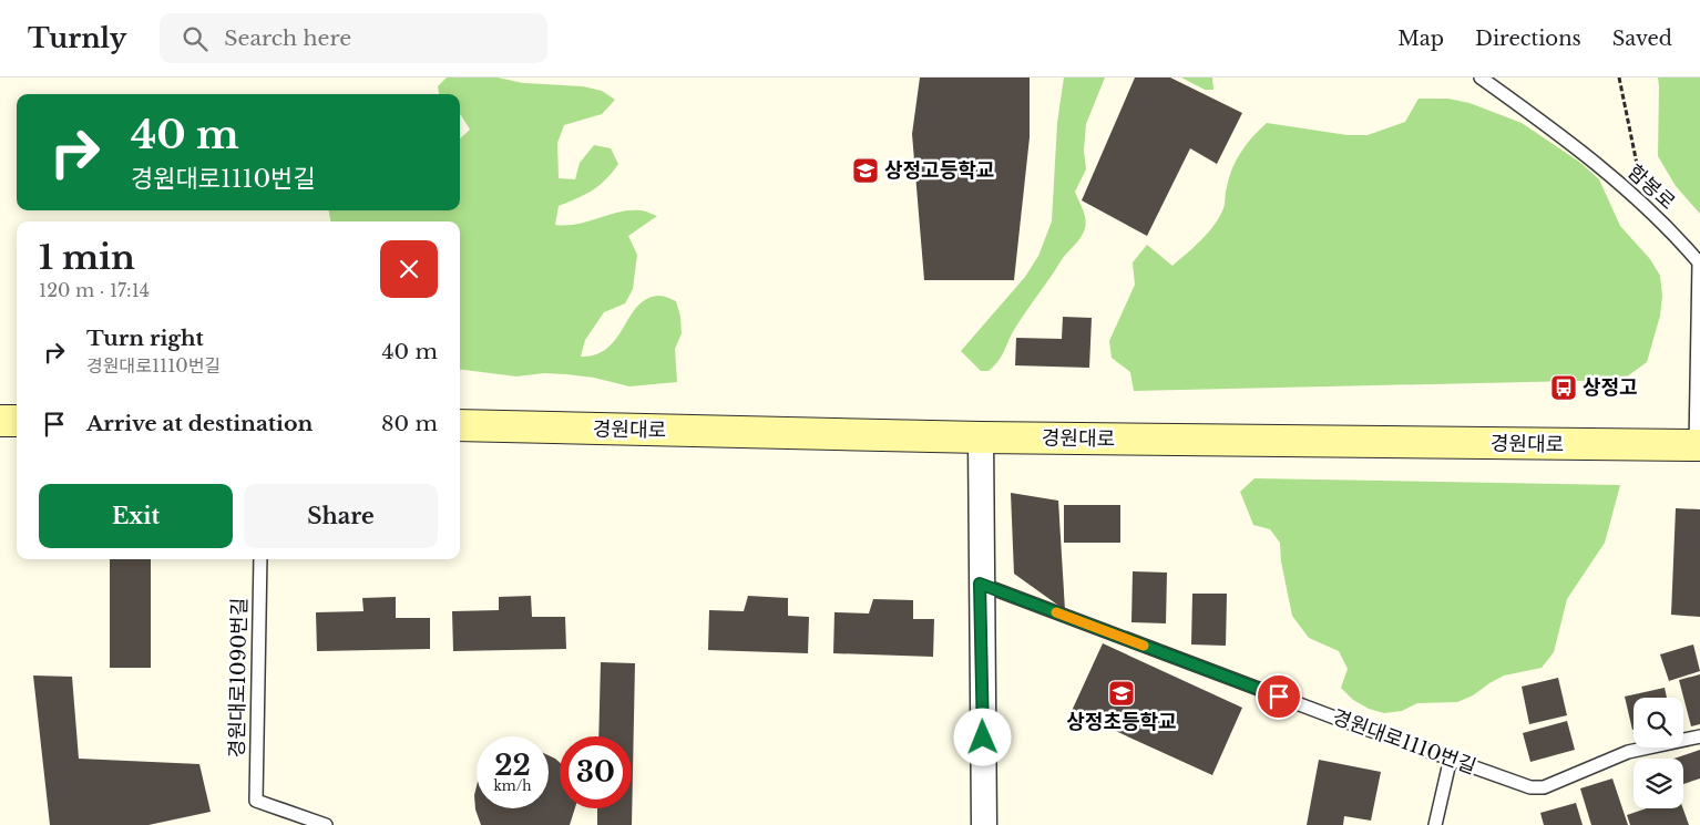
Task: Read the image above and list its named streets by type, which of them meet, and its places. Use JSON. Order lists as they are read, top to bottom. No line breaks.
{"streets":{"main road":["경원대로"],"lane":["함봉로","경원대로1090번길","경원대로1110번길"]},"crossings":[["함봉로","경원대로"]],"places":{"school or university":["상정고등학교","상정초등학교"],"bus stop":["상정고"]},"page":{"header":"Turnly","search":"Search here","nav":["Map","Directions","Saved"],"turn":["40 m","경원대로1110번길"],"heading":["1 min","120 m · 17:14"],"list":[{"name":"Turn right","note":"경원대로1110번길","value":"40 m"},{"name":"Arrive at destination","value":"80 m"}],"buttons":["Exit","Share"],"speed":"22 km/h","limit":"30"}}
